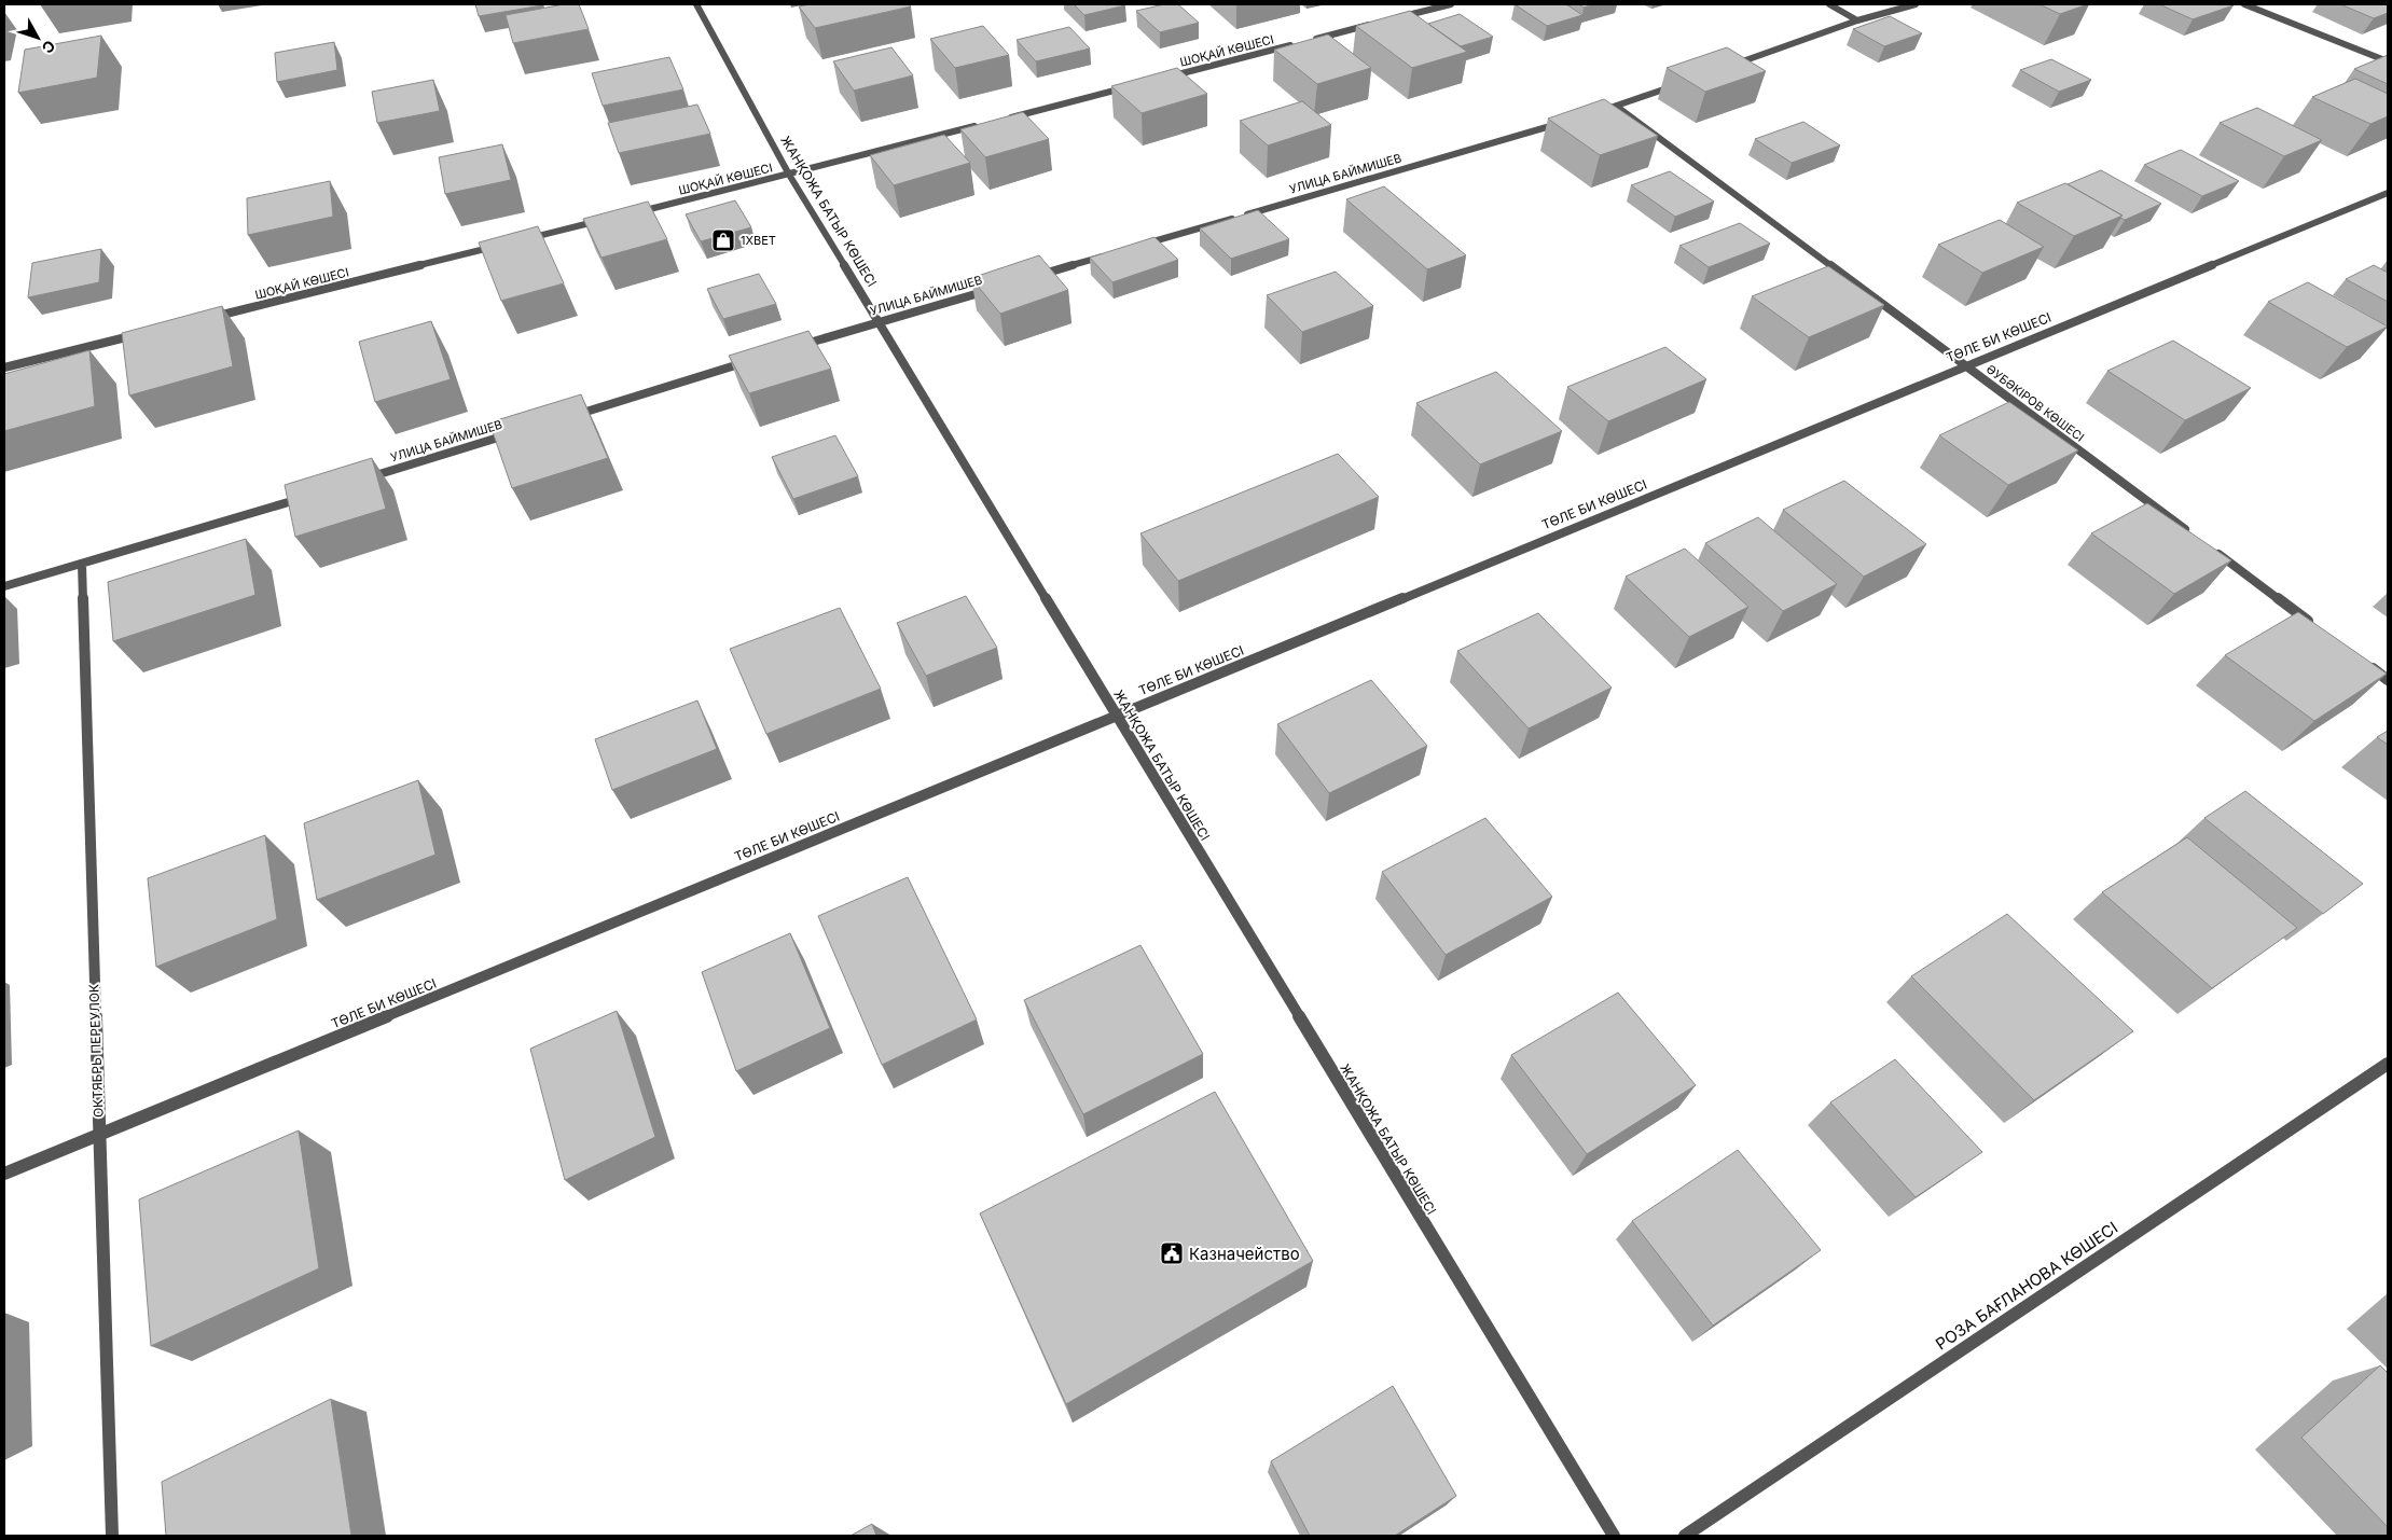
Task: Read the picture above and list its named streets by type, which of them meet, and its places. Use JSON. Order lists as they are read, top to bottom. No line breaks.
{"streets":{"street":["ШОҚАЙ КӨШЕСІ","УЛИЦА БАЙМИШЕВ","ЖАНҚОЖА БАТЫР КӨШЕСІ","ТӨЛЕ БИ КӨШЕСІ","ӘУБӘКІРОВ КӨШЕСІ","ОКТЯБРЬ ПЕРЕУЛОК","РОЗА БАҒЛАНОВА КӨШЕСІ"]},"crossings":[["ШОҚАЙ КӨШЕСІ","ЖАНҚОЖА БАТЫР КӨШЕСІ"],["УЛИЦА БАЙМИШЕВ","ЖАНҚОЖА БАТЫР КӨШЕСІ"],["ЖАНҚОЖА БАТЫР КӨШЕСІ","ТӨЛЕ БИ КӨШЕСІ"],["ТӨЛЕ БИ КӨШЕСІ","ӘУБӘКІРОВ КӨШЕСІ"],["ТӨЛЕ БИ КӨШЕСІ","ОКТЯБРЬ ПЕРЕУЛОК"]],"places":{"shop":["1XBET"],"public building":["Казначейство"]},"north":"bottom right"}
